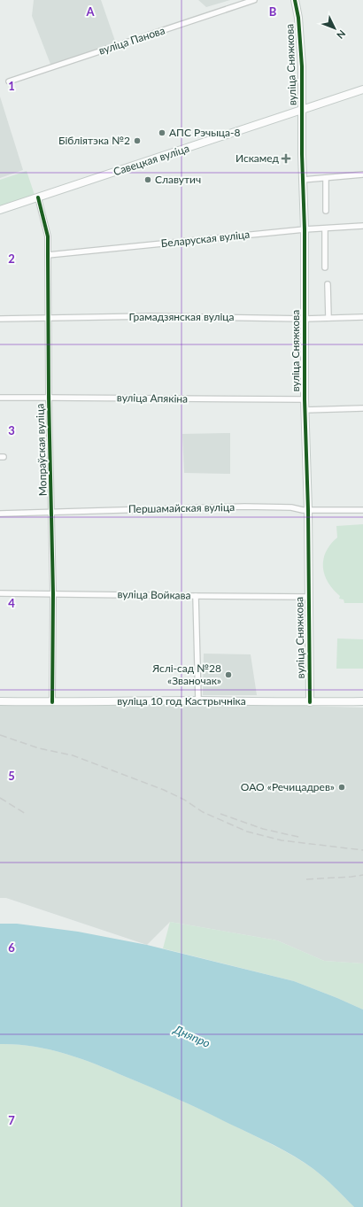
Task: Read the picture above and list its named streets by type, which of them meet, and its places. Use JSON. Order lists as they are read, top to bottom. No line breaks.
{"streets":{"street":["вуліца Панова","вуліца Сняжкова","Савецкая вуліца","Беларуская вуліца","Грамадзянская вуліца","вуліца Апякіна","Мопраўская вуліца","Першамайская вуліца","вуліца Войкава","вуліца 10 год Кастрычніка"]},"crossings":[["вуліца Сняжкова","Савецкая вуліца"],["вуліца Сняжкова","Беларуская вуліца"],["вуліца Сняжкова","Грамадзянская вуліца"],["вуліца Сняжкова","вуліца Апякіна"],["вуліца Сняжкова","Першамайская вуліца"],["вуліца Сняжкова","вуліца Войкава"],["вуліца Сняжкова","вуліца 10 год Кастрычніка"],["Савецкая вуліца","Мопраўская вуліца"],["Беларуская вуліца","Мопраўская вуліца"],["Грамадзянская вуліца","Мопраўская вуліца"],["вуліца Апякіна","Мопраўская вуліца"],["Мопраўская вуліца","Першамайская вуліца"],["Мопраўская вуліца","вуліца Войкава"],["Мопраўская вуліца","вуліца 10 год Кастрычніка"]],"water":["Дняпро"],"places":{"other":["АПС Рэчыца-8","Бібліятэка №2","Славутич","Яслі-сад №28 «Званочак»","ОАО «Речицадрев»"],"health":["Искамед"]},"north":"bottom right","grid":{"columns":["A","B"],"rows":["1","2","3","4","5","6","7"]}}
